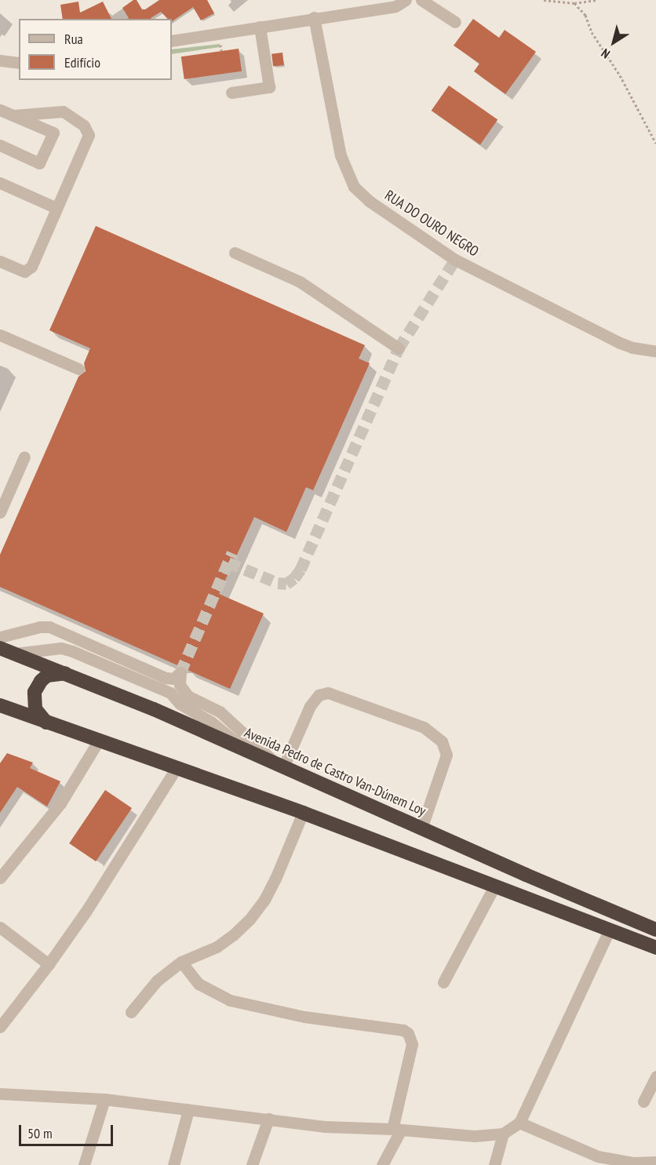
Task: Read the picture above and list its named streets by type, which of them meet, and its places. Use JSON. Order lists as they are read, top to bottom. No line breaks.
{"streets":{"highway":["Avenida Pedro de Castro Van-Dúnem Loy"],"street":["RUA DO OURO NEGRO"]},"legend":["Rua","Edifício"],"scale_bar":"50 m","north":"bottom left"}
